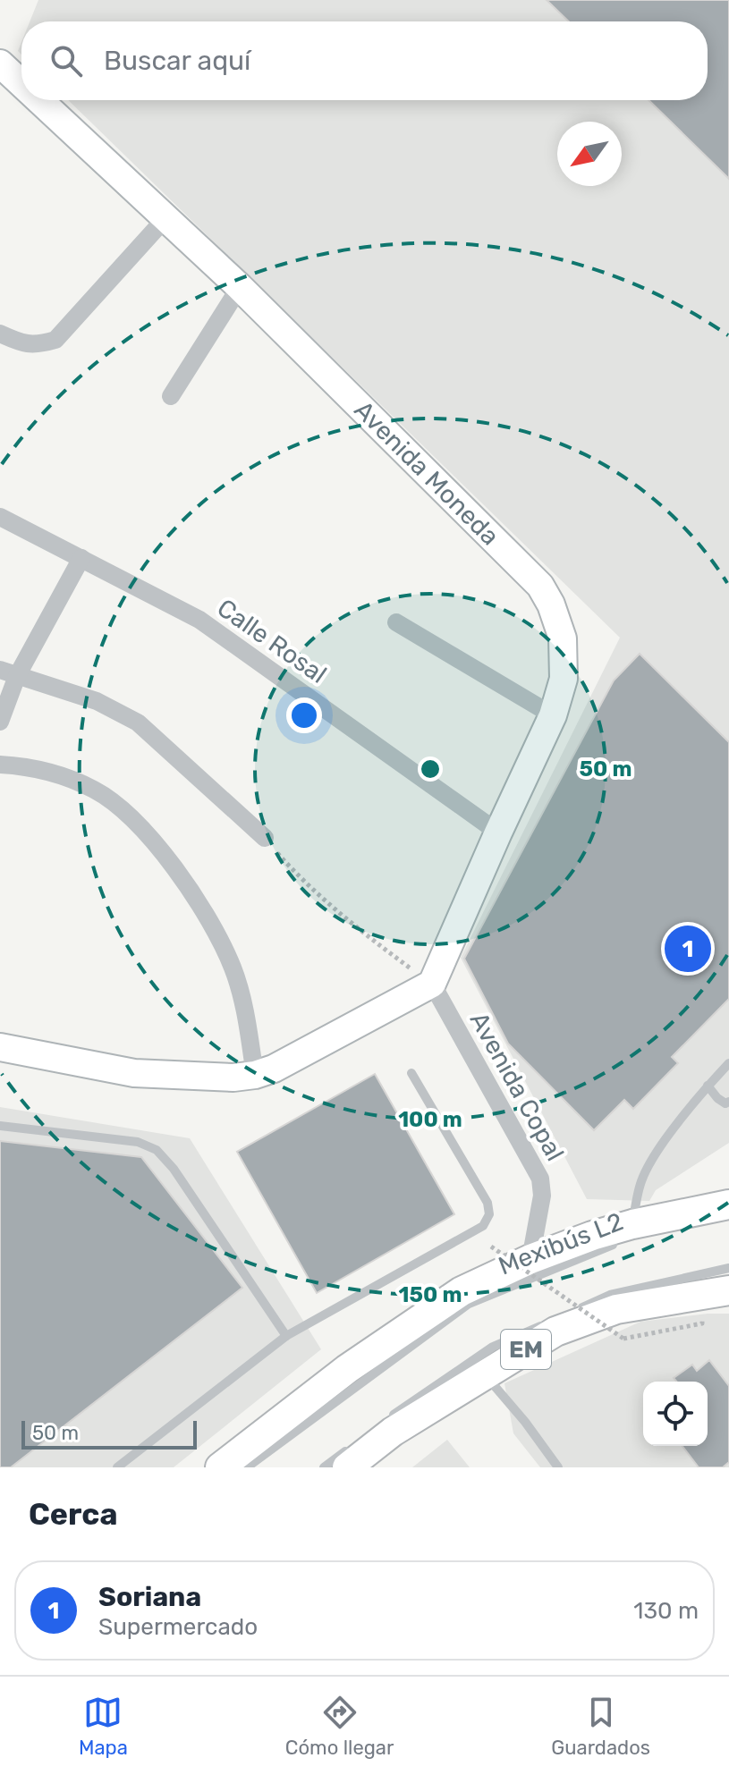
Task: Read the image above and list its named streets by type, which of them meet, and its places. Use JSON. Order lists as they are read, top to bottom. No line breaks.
{"streets":{"main road":["Avenida Moneda","EM"],"street":["Calle Rosal","Avenida Copal"],"lane":["Mexibús L2"]},"crossings":[["Avenida Moneda","Calle Rosal"],["Avenida Moneda","Avenida Copal"]],"scale_bar":"50 m","north":"bottom left","page":{"search":"Buscar aquí","pins":"1","scale":"50 m","heading":"Cerca","list":[{"mark":"1","name":"Soriana","note":"Supermercado","value":"130 m"}],"nav":["Mapa","Cómo llegar","Guardados"]},"rings":["50 m","100 m","150 m"]}
